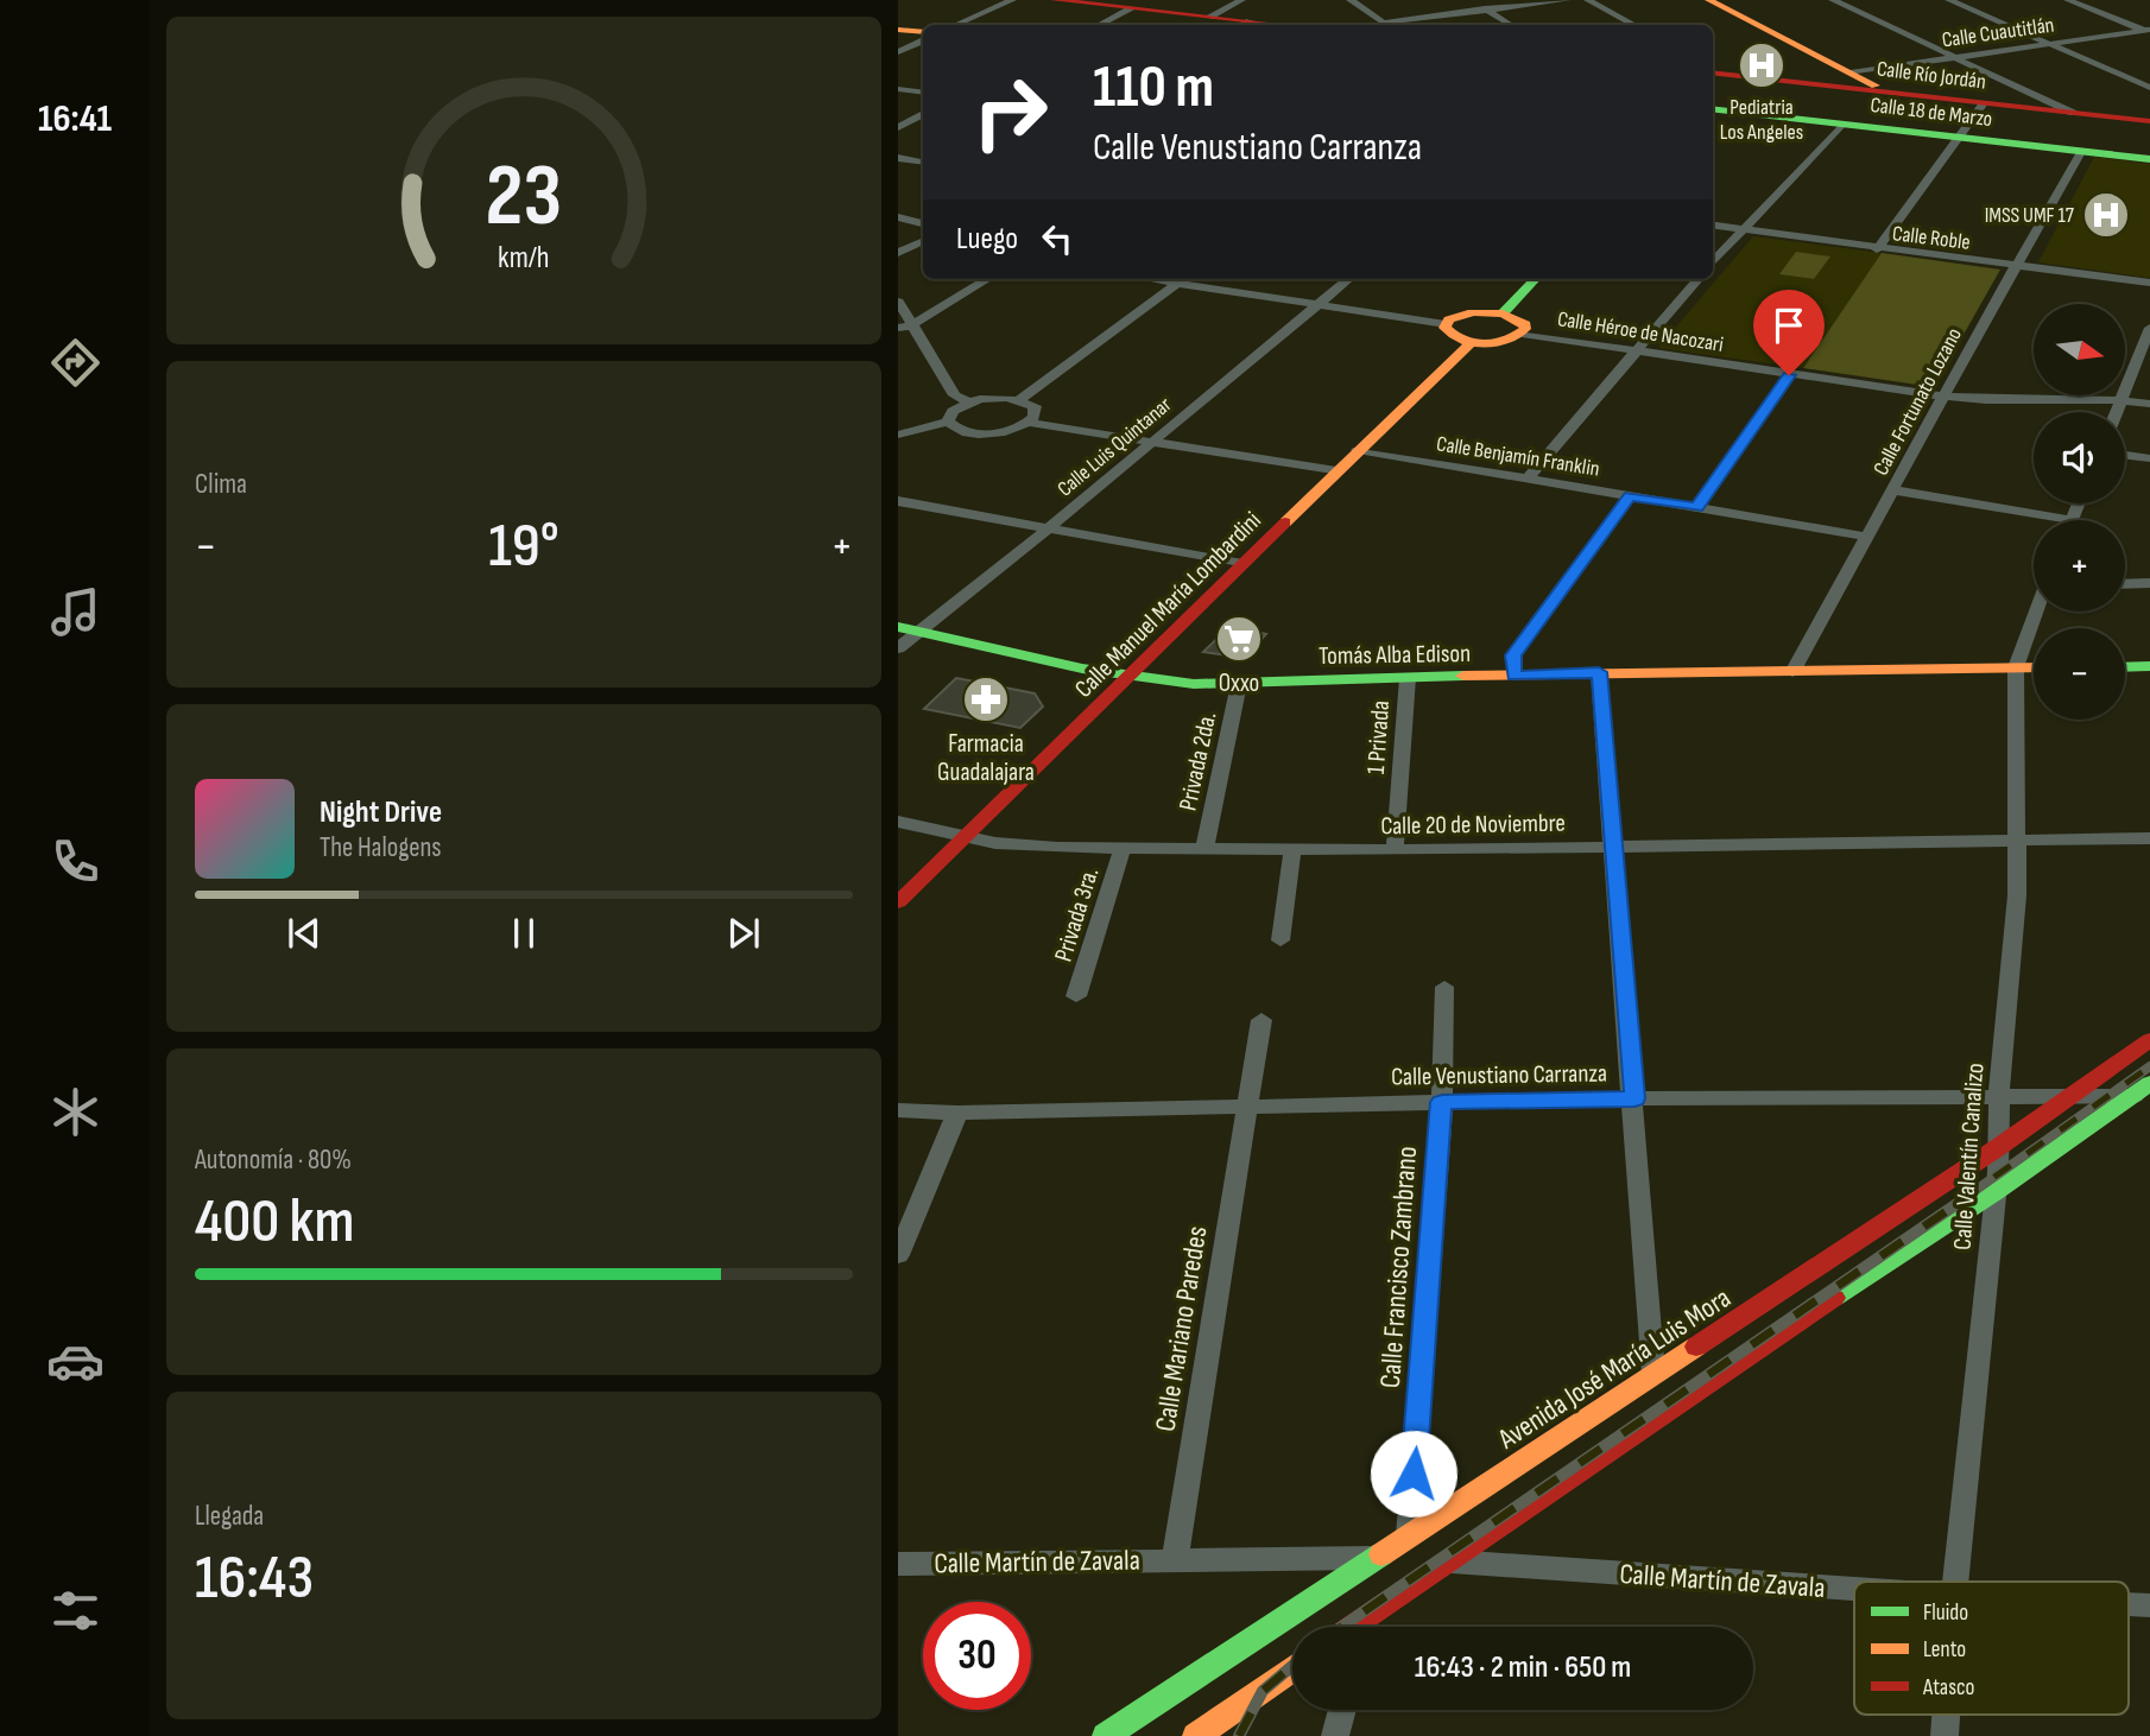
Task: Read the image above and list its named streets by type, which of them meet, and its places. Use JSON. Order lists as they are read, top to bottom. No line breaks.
{"streets":{"street":["Calle Cuautitlán","Calle Río Jordán","Calle 18 de Marzo","Calle Roble","Calle Héroe de Nacozari","Calle Fortunato Lozano","Calle Luis Quintanar","Calle Benjamín Franklin","Calle Manuel María Lombardini","Tomás Alba Edison","1 Privada","Privada 2da.","Calle 20 de Noviembre","Privada 3ra.","Calle Venustiano Carranza","Calle Valentín Canalizo","Calle Francisco Zambrano","Calle Mariano Paredes","Avenida José María Luis Mora","Calle Martín de Zavala"]},"crossings":[["Calle 18 de Marzo","Calle Fortunato Lozano"],["Calle Roble","Calle Fortunato Lozano"],["Calle Héroe de Nacozari","Calle Fortunato Lozano"],["Calle Fortunato Lozano","Calle Benjamín Franklin"],["Calle Fortunato Lozano","Tomás Alba Edison"],["Calle Luis Quintanar","Tomás Alba Edison"],["Calle Benjamín Franklin","Calle Manuel María Lombardini"],["Calle Manuel María Lombardini","Tomás Alba Edison"],["Calle Manuel María Lombardini","Calle 20 de Noviembre"],["Tomás Alba Edison","1 Privada"],["Tomás Alba Edison","Privada 2da."],["Tomás Alba Edison","Calle Valentín Canalizo"],["1 Privada","Calle 20 de Noviembre"],["Privada 2da.","Calle 20 de Noviembre"],["Calle 20 de Noviembre","Privada 3ra."],["Calle 20 de Noviembre","Calle Valentín Canalizo"],["Calle Venustiano Carranza","Calle Valentín Canalizo"],["Calle Venustiano Carranza","Calle Francisco Zambrano"],["Calle Venustiano Carranza","Calle Mariano Paredes"],["Calle Venustiano Carranza","Avenida José María Luis Mora"],["Calle Valentín Canalizo","Avenida José María Luis Mora"],["Calle Francisco Zambrano","Avenida José María Luis Mora"],["Calle Mariano Paredes","Calle Martín de Zavala"],["Avenida José María Luis Mora","Calle Martín de Zavala"]],"places":{"hospital":["Pediatria Los Angeles","IMSS UMF 17"],"supermarket":["Oxxo"],"pharmacy":["Farmacia Guadalajara"]},"legend":["Fluido","Lento","Atasco"],"north":"right","page":{"tabs":"16:41","turn":["110 m","Calle Venustiano Carranza"],"then":"Luego","map_buttons":["+","−"],"tile":["Clima",["Autonomía · 80%","400 km"],["Llegada","16:43"]],"heat":["−","19°","+"],"song":["Night Drive","The Halogens"],"limit":"30","trip":"16:43 · 2 min · 650 m","gauge":["23","km/h"]}}
